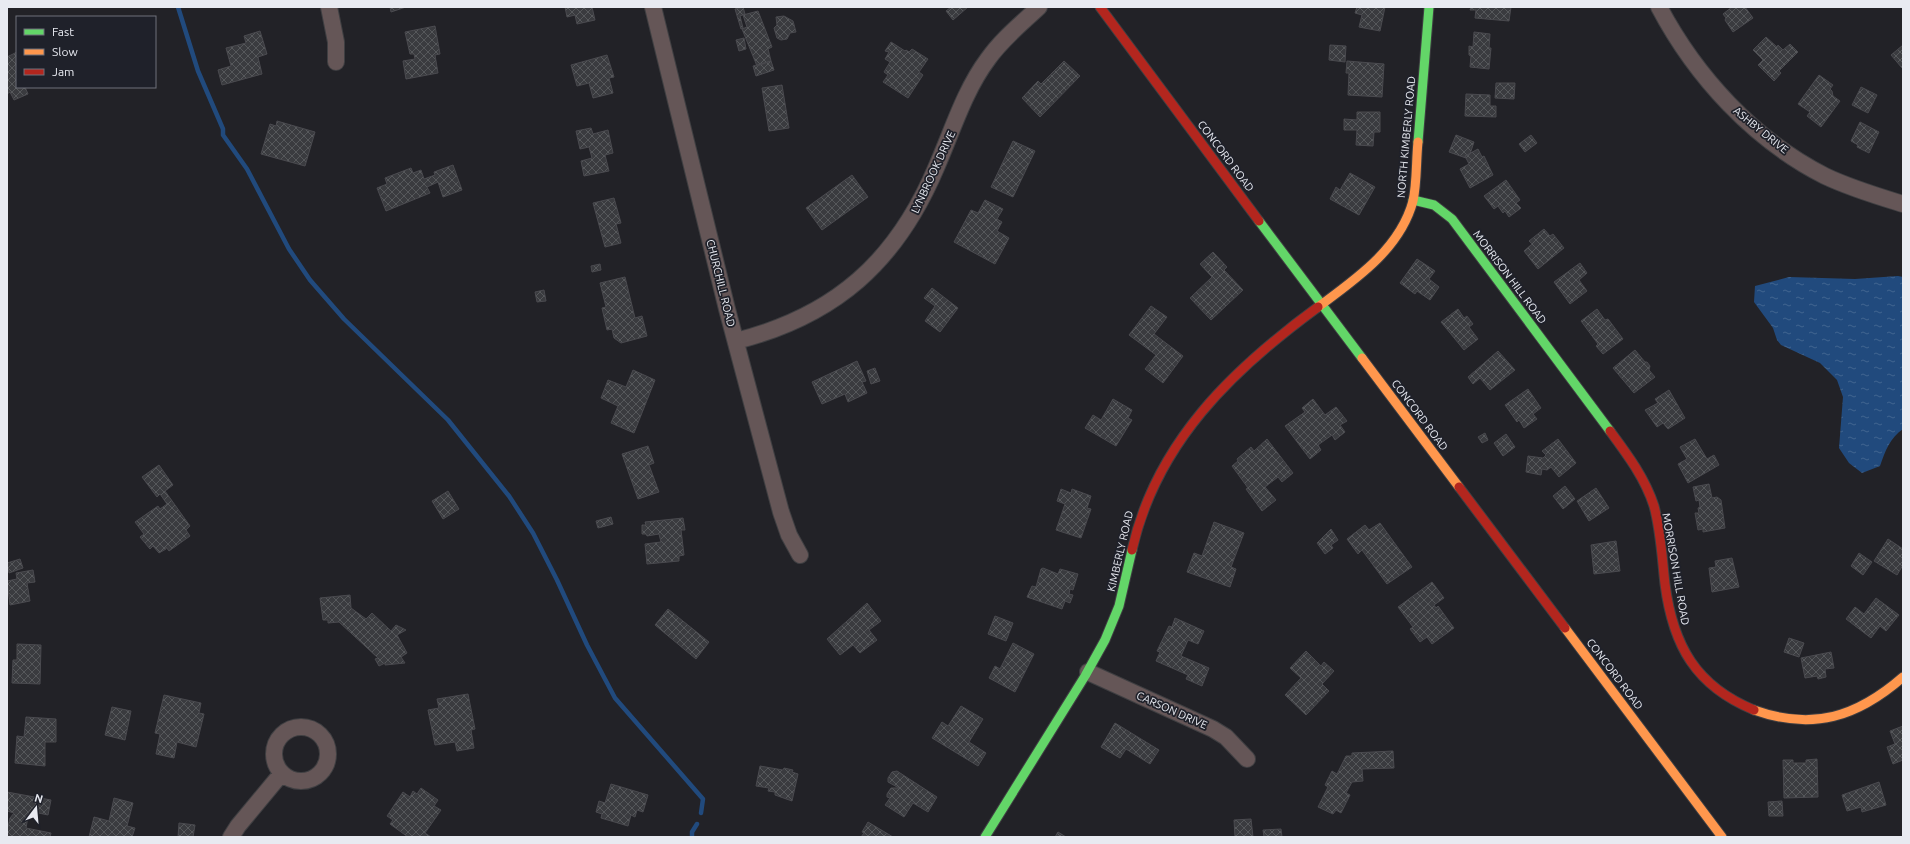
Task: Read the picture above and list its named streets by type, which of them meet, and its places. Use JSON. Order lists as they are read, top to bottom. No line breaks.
{"streets":{"street":["ASHBY DRIVE","NORTH KIMBERLY ROAD","CONCORD ROAD","LYNBROOK DRIVE","MORRISON HILL ROAD","CHURCHILL ROAD","KIMBERLY ROAD","CARSON DRIVE"]},"crossings":[["NORTH KIMBERLY ROAD","CONCORD ROAD"],["NORTH KIMBERLY ROAD","MORRISON HILL ROAD"],["NORTH KIMBERLY ROAD","KIMBERLY ROAD"],["CONCORD ROAD","KIMBERLY ROAD"],["LYNBROOK DRIVE","CHURCHILL ROAD"],["KIMBERLY ROAD","CARSON DRIVE"]],"legend":["Fast","Slow","Jam"],"north":"top"}
